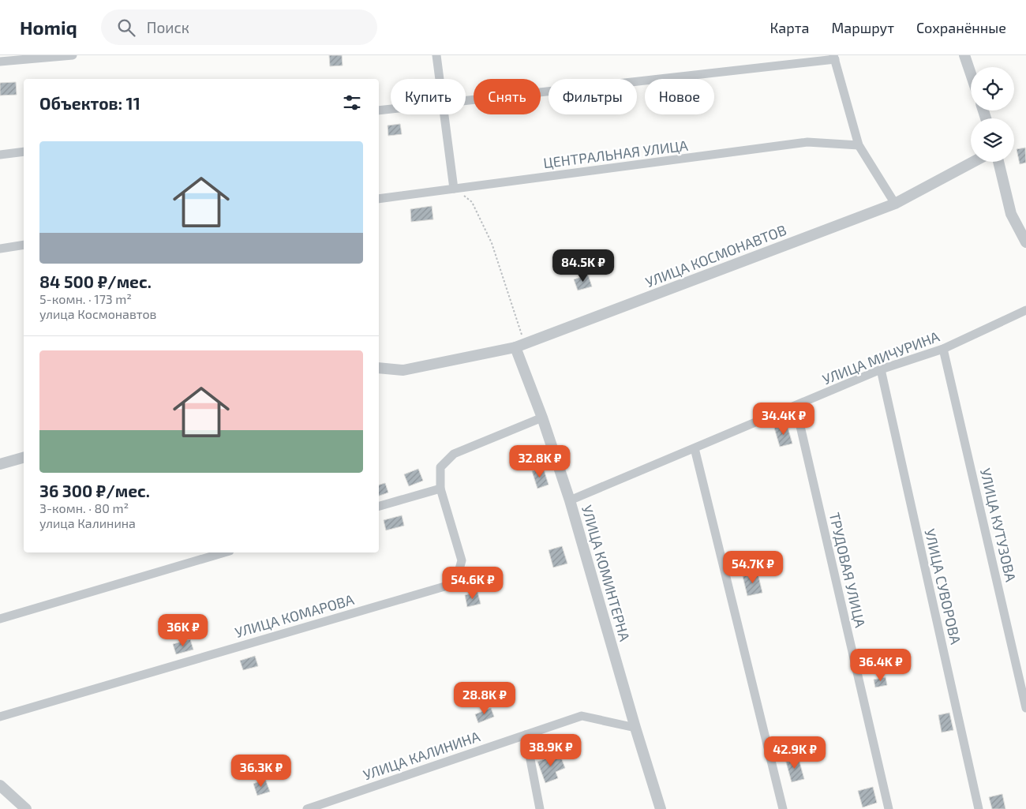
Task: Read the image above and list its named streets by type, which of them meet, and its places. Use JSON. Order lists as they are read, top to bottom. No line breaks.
{"streets":{"street":["ЦЕНТРАЛЬНАЯ УЛИЦА","УЛИЦА КОСМОНАВТОВ","УЛИЦА МИЧУРИНА","УЛИЦА КУТУЗОВА","ТРУДОВАЯ УЛИЦА","УЛИЦА КОМИНТЕРНА","УЛИЦА СУВОРОВА","УЛИЦА КОМАРОВА","УЛИЦА КАЛИНИНА"]},"crossings":[["УЛИЦА КОСМОНАВТОВ","УЛИЦА КОМИНТЕРНА"],["УЛИЦА МИЧУРИНА","УЛИЦА КУТУЗОВА"],["УЛИЦА МИЧУРИНА","ТРУДОВАЯ УЛИЦА"],["УЛИЦА МИЧУРИНА","УЛИЦА КОМИНТЕРНА"],["УЛИЦА МИЧУРИНА","УЛИЦА СУВОРОВА"],["УЛИЦА КОМИНТЕРНА","УЛИЦА КОМАРОВА"],["УЛИЦА КОМИНТЕРНА","УЛИЦА КАЛИНИНА"]],"page":{"header":"Homiq","search":"Поиск","nav":["Карта","Маршрут","Сохранённые"],"chip":["Купить","Снять","Фильтры","Новое"],"heading":"Объектов: 11","list":[{"name":"84 500 ₽/мес.","note":"5-комн. · 173 m² · улица Космонавтов"},{"name":"36 300 ₽/мес.","note":"3-комн. · 80 m² · улица Калинина"}],"price":["84.5K ₽","34.4K ₽","32.8K ₽","54.7K ₽","54.6K ₽","36K ₽","36.4K ₽","28.8K ₽","38.9K ₽","42.9K ₽","36.3K ₽"]}}
